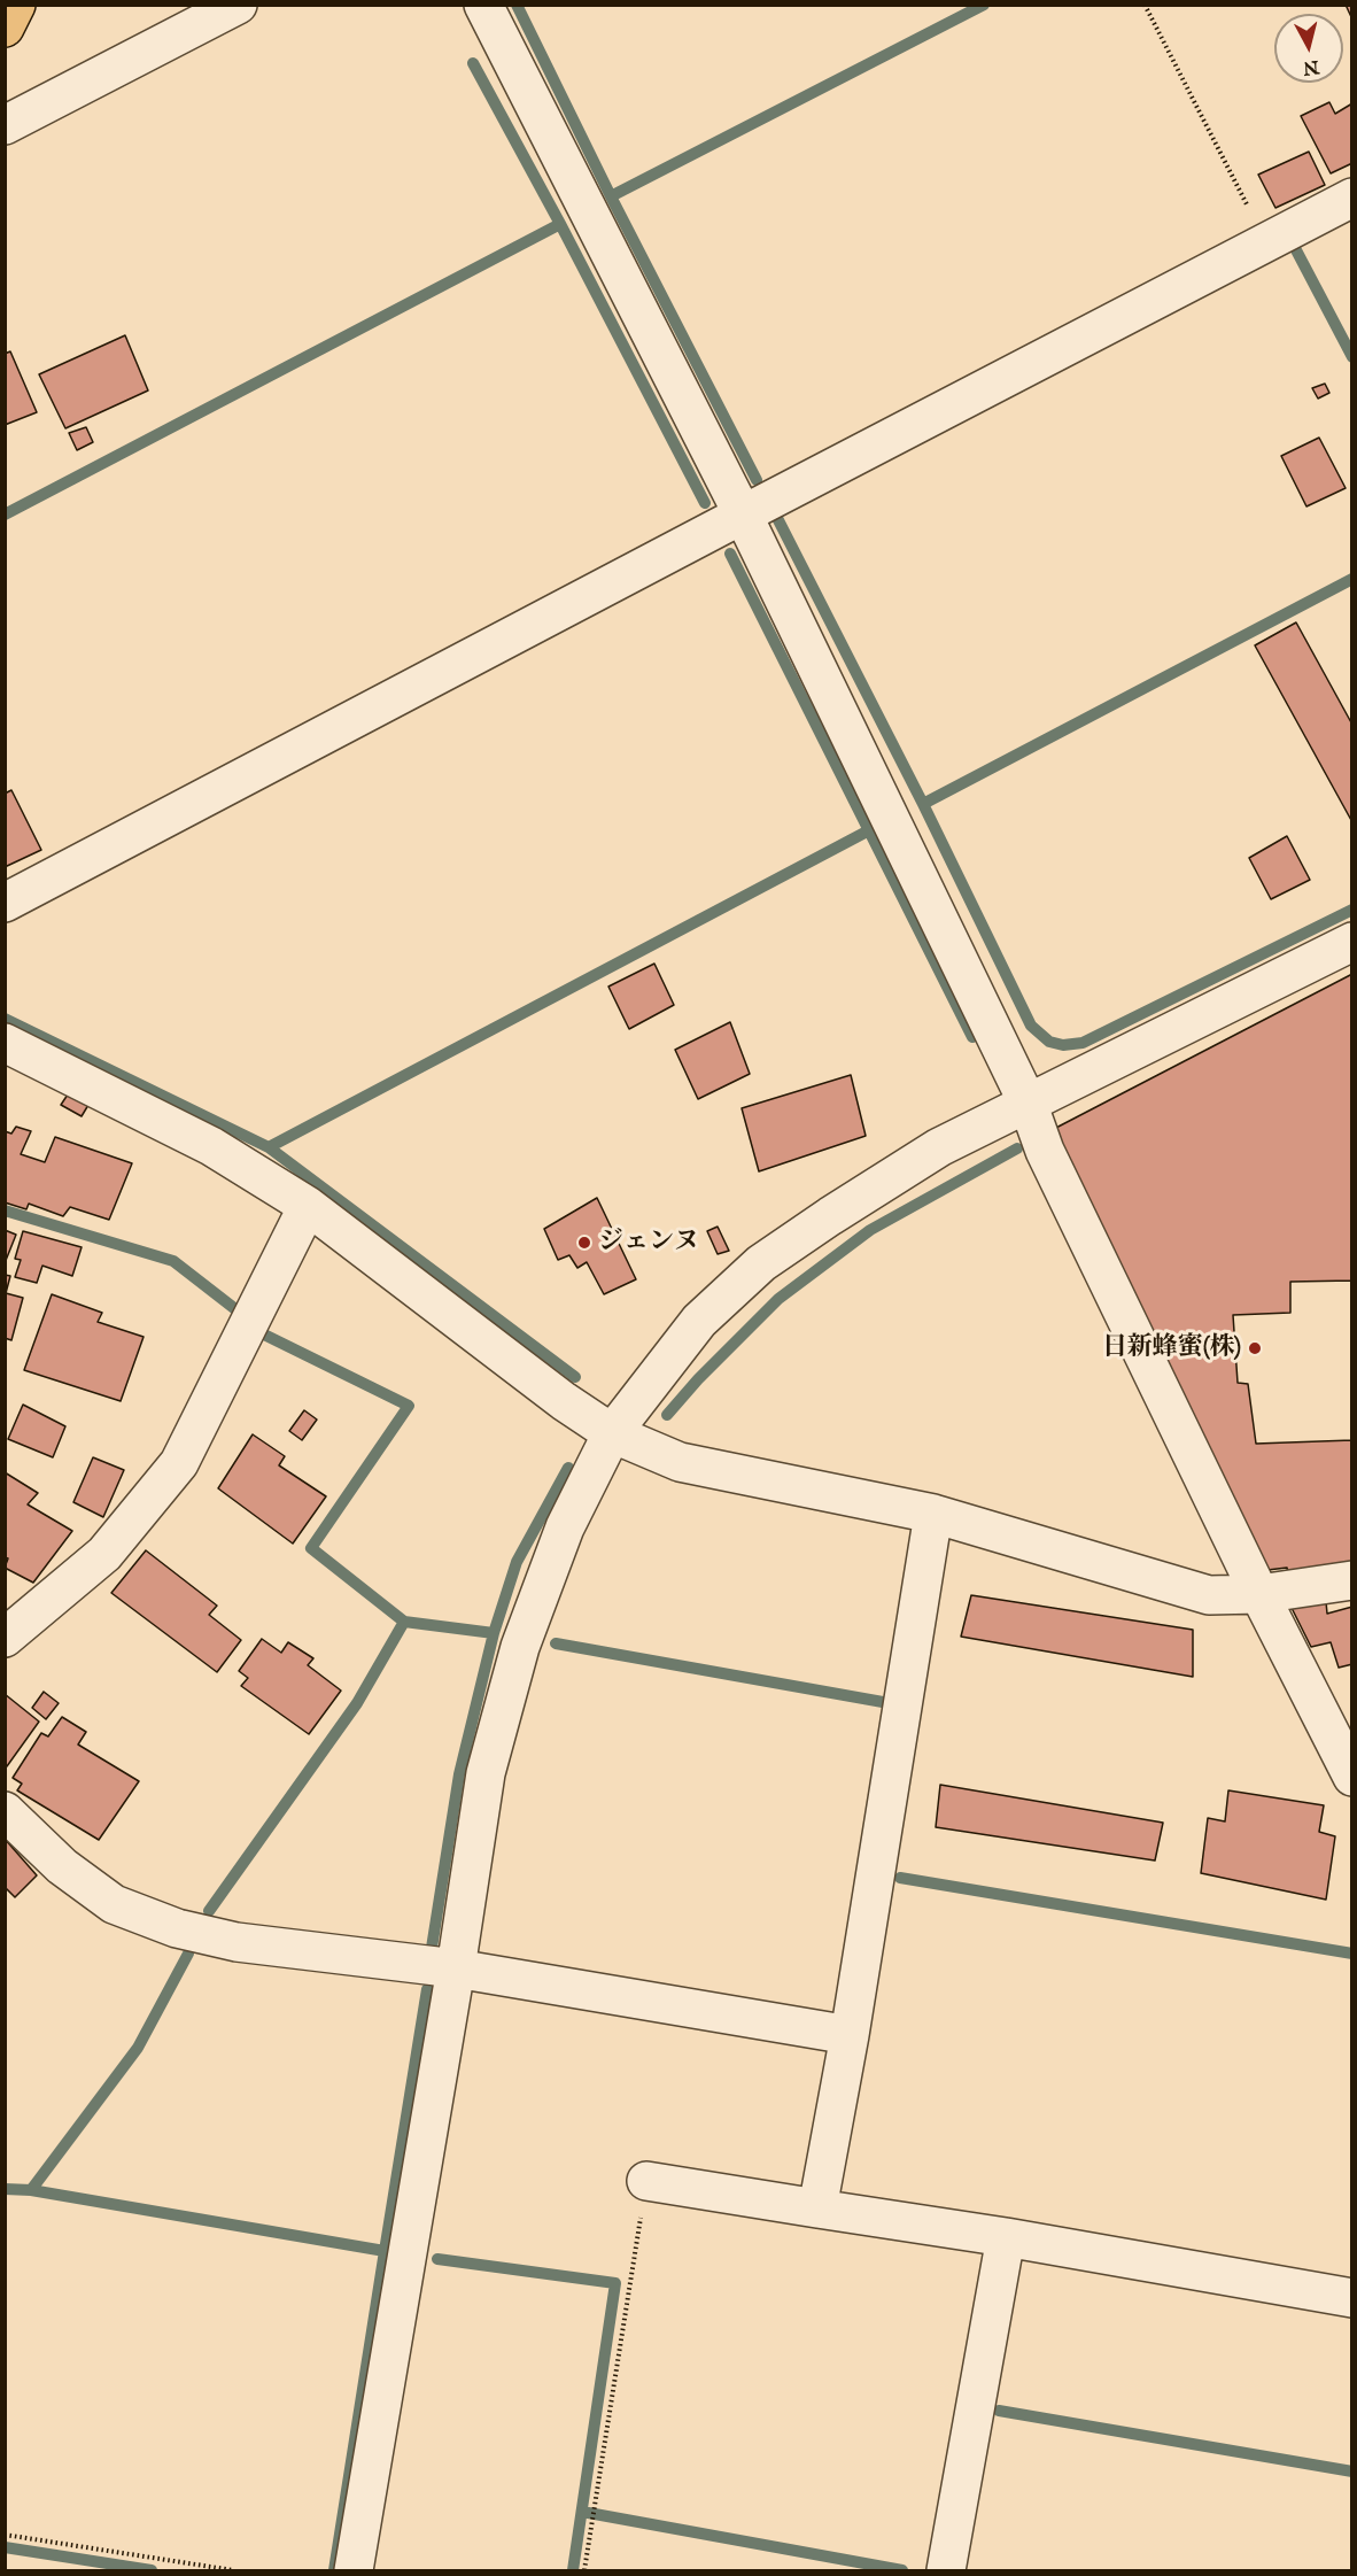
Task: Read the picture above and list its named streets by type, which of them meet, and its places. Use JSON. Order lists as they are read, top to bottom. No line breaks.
{"places":["ジェンヌ","日新蜂蜜(株)"],"north":"bottom"}
